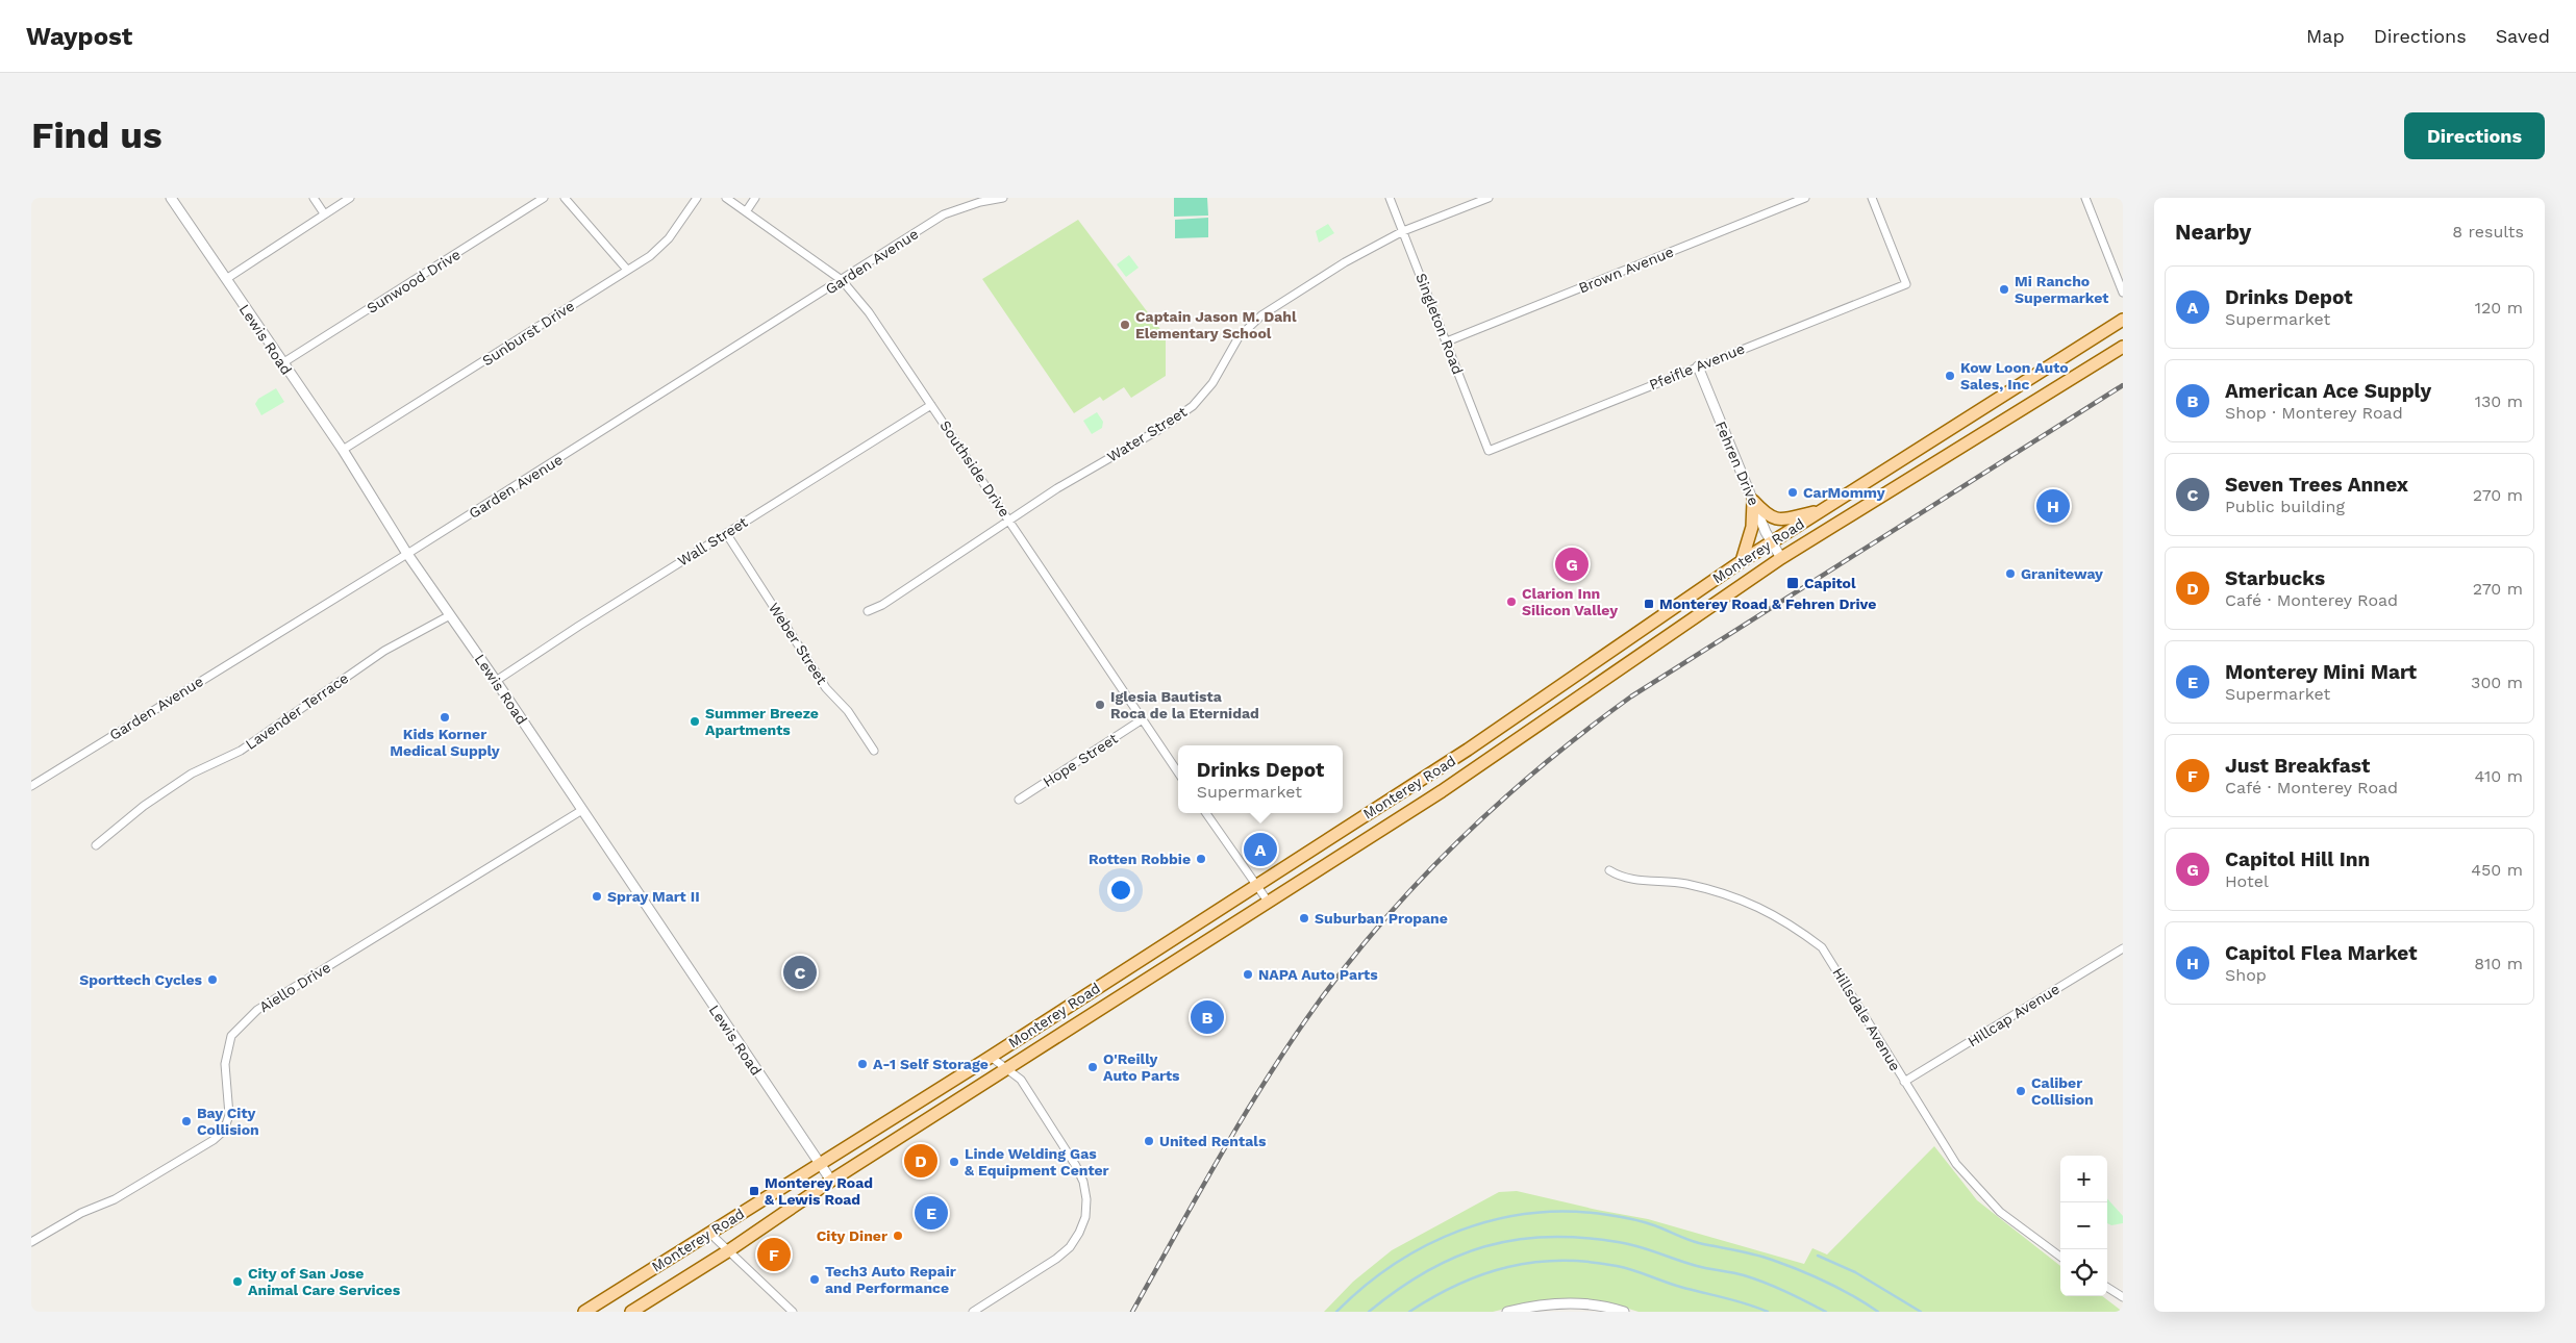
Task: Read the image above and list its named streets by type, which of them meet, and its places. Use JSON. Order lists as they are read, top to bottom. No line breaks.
{"streets":{"main road":["Monterey Road"],"street":["Garden Avenue","Brown Avenue","Sunwood Drive","Singleton Road","Sunburst Drive","Lewis Road","Pfeifle Avenue","Water Street","Fehren Drive","Southside Drive","Wall Street","Weber Street","Lavender Terrace","Hope Street","Aiello Drive","Hillcap Avenue","Hillsdale Avenue"]},"crossings":[["Garden Avenue","Lewis Road"],["Garden Avenue","Southside Drive"],["Brown Avenue","Singleton Road"],["Sunwood Drive","Lewis Road"],["Singleton Road","Pfeifle Avenue"],["Singleton Road","Water Street"],["Sunburst Drive","Lewis Road"],["Lewis Road","Wall Street"],["Lewis Road","Monterey Road"],["Lewis Road","Lavender Terrace"],["Lewis Road","Aiello Drive"],["Pfeifle Avenue","Fehren Drive"],["Water Street","Southside Drive"],["Fehren Drive","Monterey Road"],["Southside Drive","Wall Street"],["Southside Drive","Hope Street"],["Wall Street","Weber Street"],["Hillcap Avenue","Hillsdale Avenue"]],"places":{"other":["Mi Rancho Supermarket","Captain Jason M. Dahl Elementary School","Kow Loon Auto Sales, Inc","CarMommy","Graniteway","Clarion Inn Silicon Valley","Iglesia Bautista Roca de la Eternidad","Kids Korner Medical Supply","Summer Breeze Apartments","Rotten Robbie","Spray Mart II","Suburban Propane","NAPA Auto Parts","Sporttech Cycles","A-1 Self Storage","O'Reilly Auto Parts","Caliber Collision","Bay City Collision","United Rentals","Linde Welding Gas & Equipment Center","City Diner","Tech3 Auto Repair and Performance","City of San Jose Animal Care Services"],"transit":["Capitol","Monterey Road & Fehren Drive","Monterey Road & Lewis Road"]},"page":{"header":"Waypost","nav":["Map","Directions","Saved"],"buttons":"Directions","title":"Find us","heading":["Nearby","8 results"],"list":[{"mark":"A","name":"Drinks Depot","note":"Supermarket","value":"120 m"},{"mark":"B","name":"American Ace Supply","note":"Shop · Monterey Road","value":"130 m"},{"mark":"C","name":"Seven Trees Annex","note":"Public building","value":"270 m"},{"mark":"D","name":"Starbucks","note":"Café · Monterey Road","value":"270 m"},{"mark":"E","name":"Monterey Mini Mart","note":"Supermarket","value":"300 m"},{"mark":"F","name":"Just Breakfast","note":"Café · Monterey Road","value":"410 m"},{"mark":"G","name":"Capitol Hill Inn","note":"Hotel","value":"450 m"},{"mark":"H","name":"Capitol Flea Market","note":"Shop","value":"810 m"}],"pins":["H","G","A","C","B","D","E","F"],"popup":["Drinks Depot","Supermarket"],"map_buttons":["+","−"]}}
